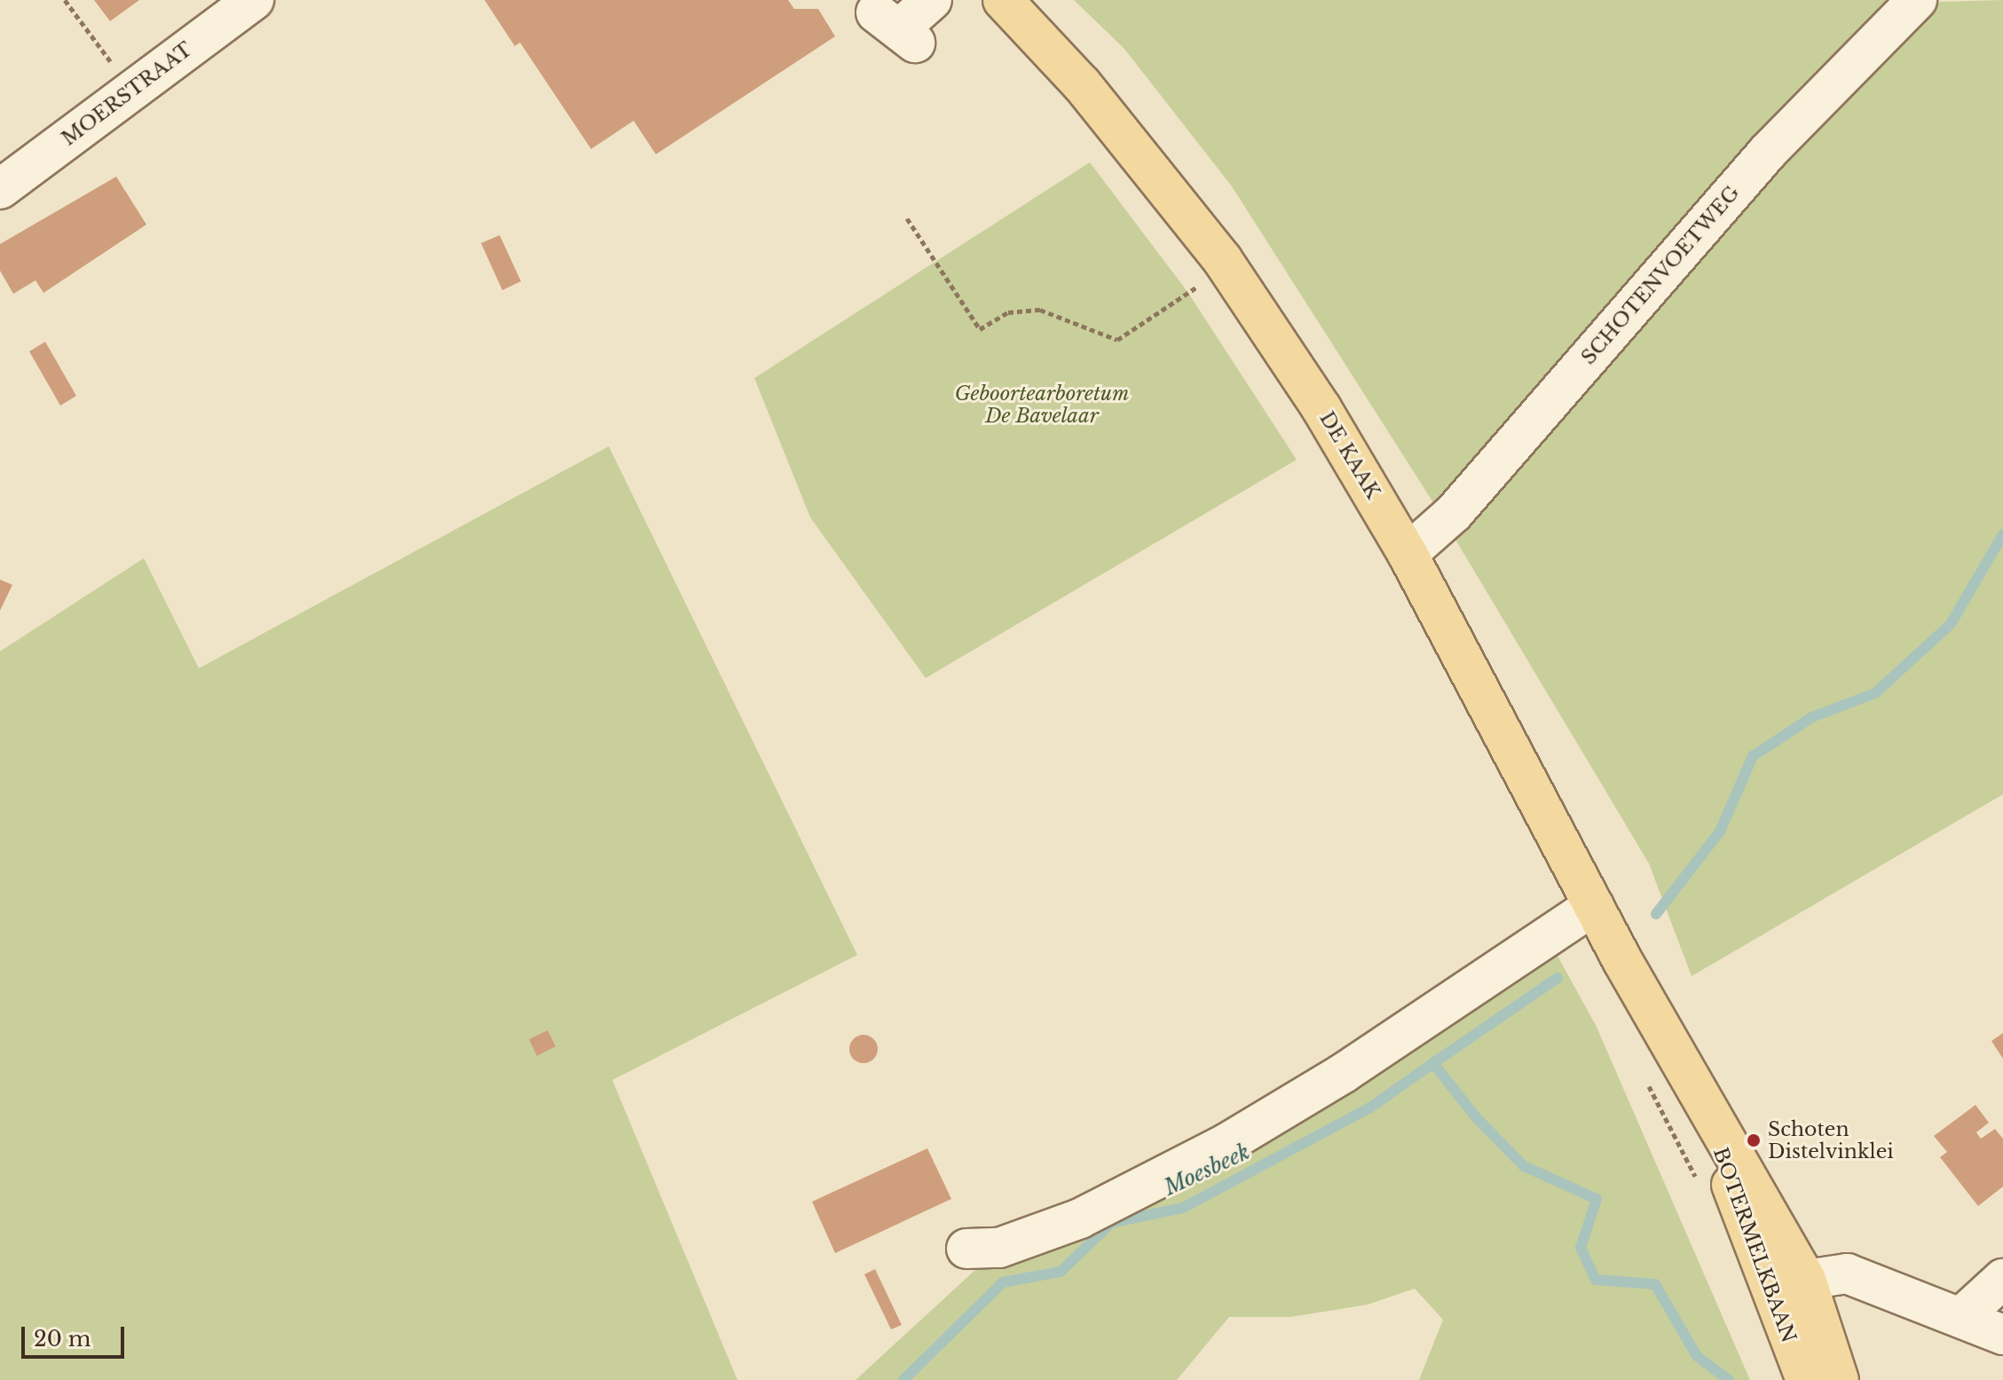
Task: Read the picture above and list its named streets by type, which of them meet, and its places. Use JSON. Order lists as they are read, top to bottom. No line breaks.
{"streets":{"main road":["DE KAAK","BOTERMELKBAAN"],"street":["MOERSTRAAT","SCHOTENVOETWEG"]},"crossings":[["SCHOTENVOETWEG","DE KAAK"],["DE KAAK","BOTERMELKBAAN"]],"water":["Moesbeek"],"parks":["Geboortearboretum De Bavelaar"],"places":["Schoten Distelvinklei"],"scale_bar":"20 m"}
